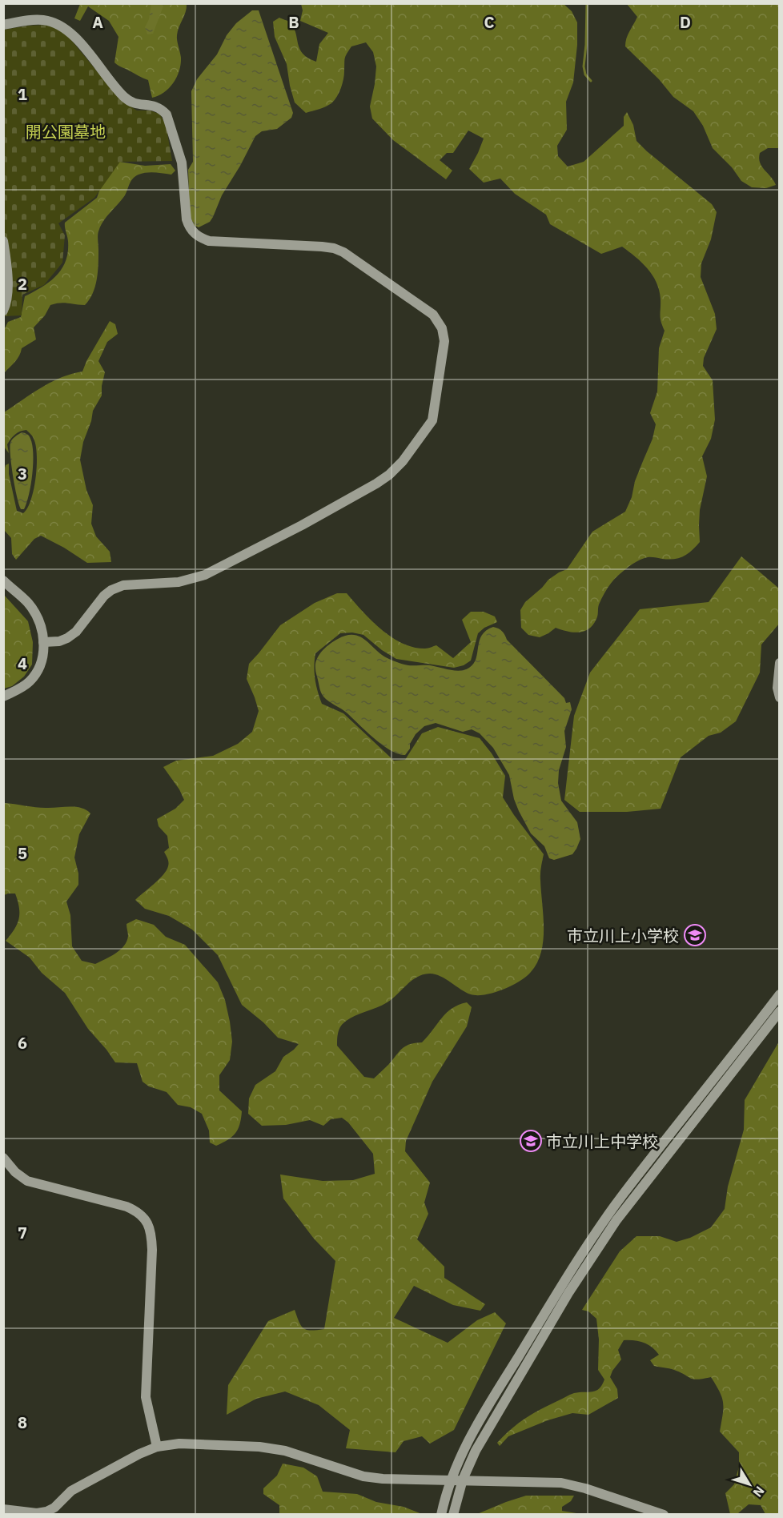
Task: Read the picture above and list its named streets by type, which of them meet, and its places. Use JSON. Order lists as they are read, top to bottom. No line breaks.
{"parks":["開公園墓地"],"places":{"school or university":["市立川上小学校","市立川上中学校"]},"north":"bottom right","grid":{"columns":["A","B","C","D"],"rows":["1","2","3","4","5","6","7","8"]}}
